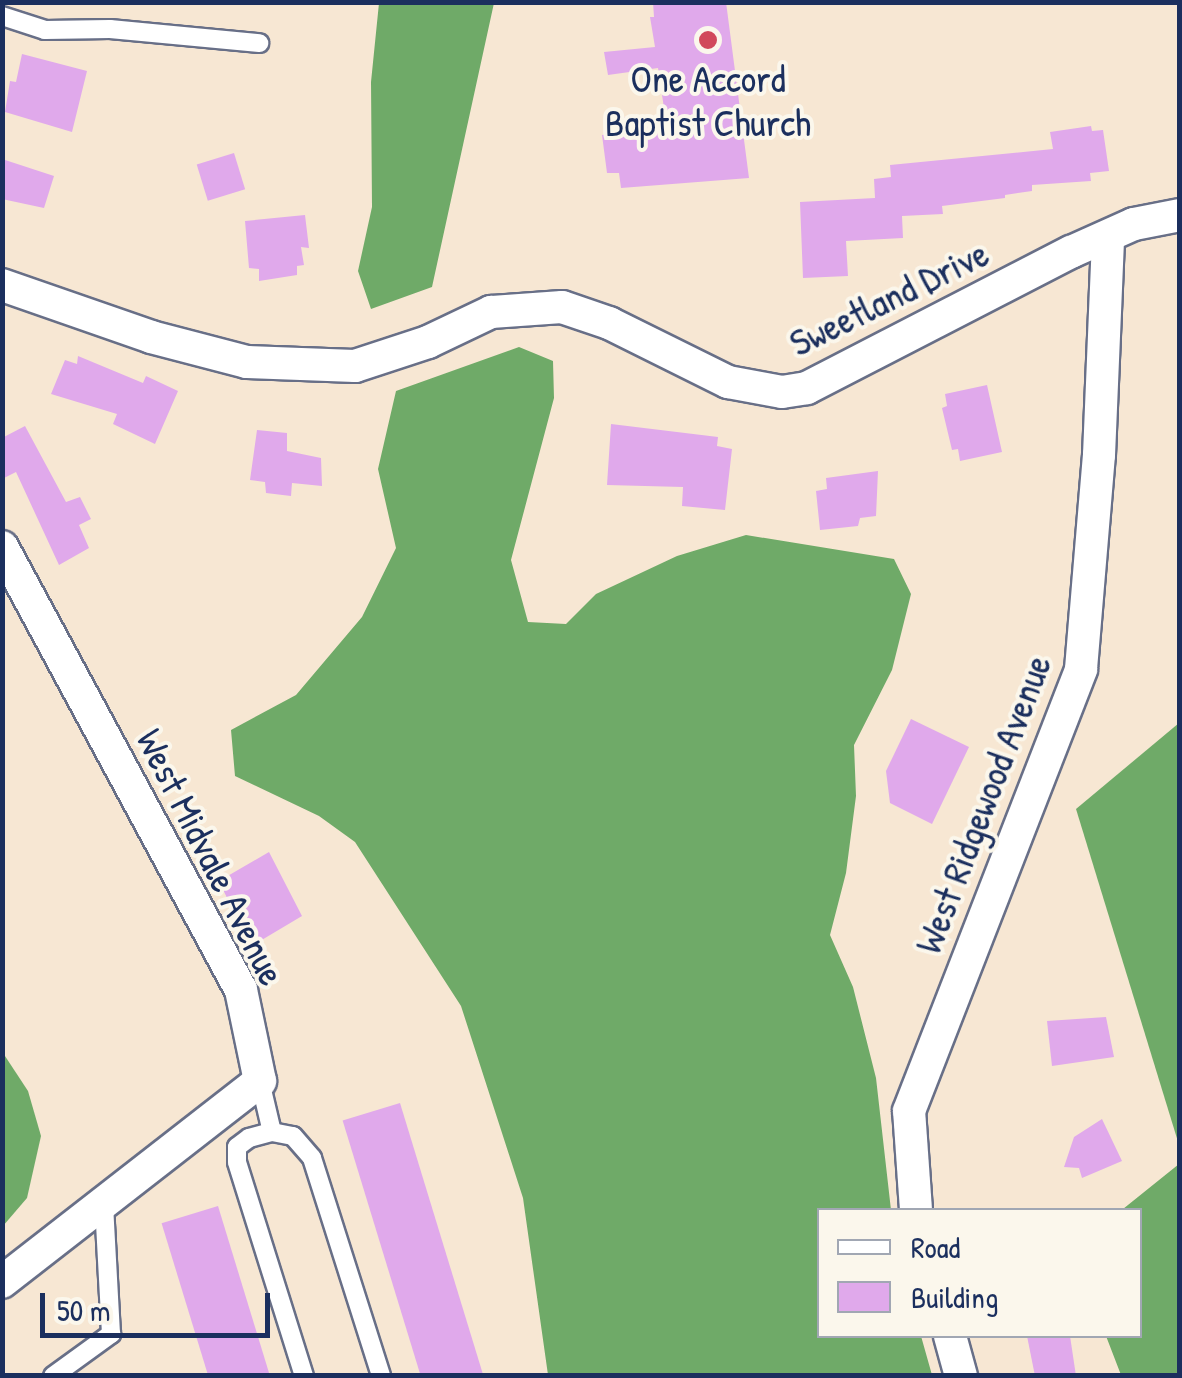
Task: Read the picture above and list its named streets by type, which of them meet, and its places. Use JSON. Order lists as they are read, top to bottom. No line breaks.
{"streets":{"street":["Sweetland Drive","West Ridgewood Avenue","West Midvale Avenue"]},"crossings":[["Sweetland Drive","West Ridgewood Avenue"]],"places":["One Accord Baptist Church"],"legend":["Road","Building"],"scale_bar":"50 m"}
